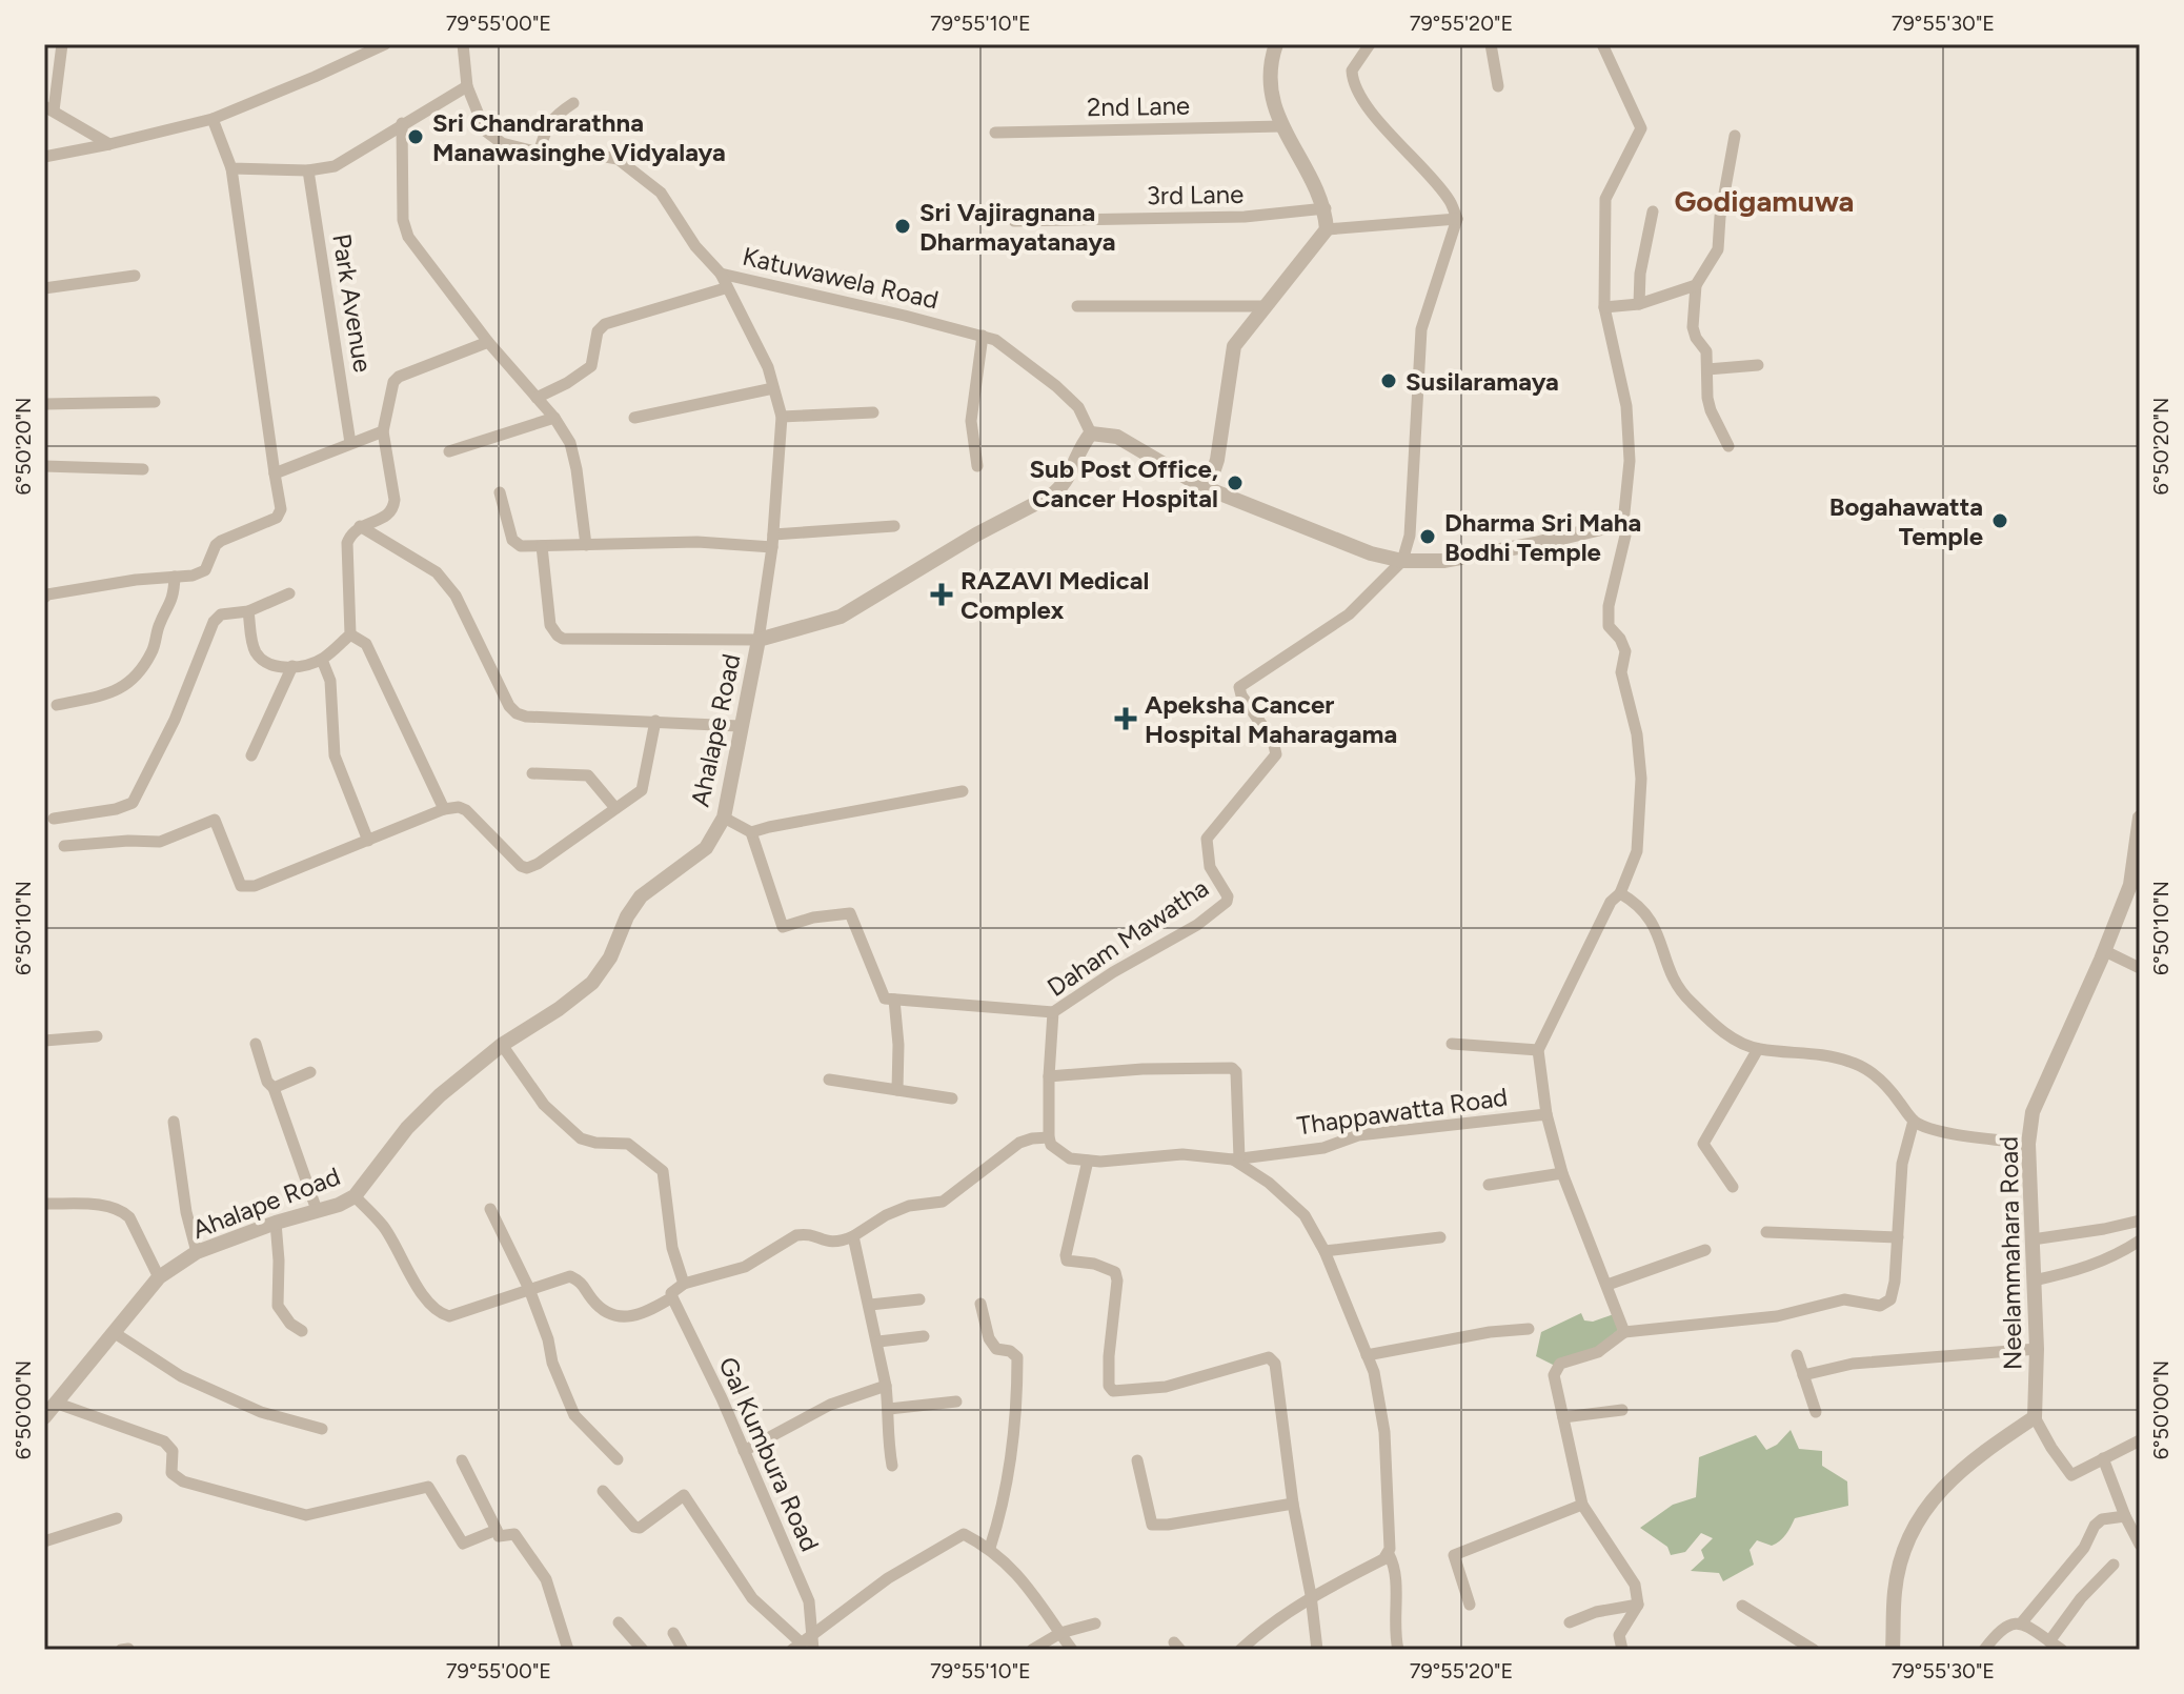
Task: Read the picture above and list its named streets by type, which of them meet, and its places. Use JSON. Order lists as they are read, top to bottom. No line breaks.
{"streets":{"street":["2nd Lane","3rd Lane","Katuwawela Road","Park Avenue","Ahalape Road","Daham Mawatha","Thappawatta Road","Neelammahara Road","Gal Kumbura Road"]},"crossings":[["Katuwawela Road","Ahalape Road"]],"districts":["Godigamuwa"],"places":{"other":["Sri Chandrarathna Manawasinghe Vidyalaya","Sri Vajiragnana Dharmayatanaya","Susilaramaya","Sub Post Office, Cancer Hospital","Bogahawatta Temple","Dharma Sri Maha Bodhi Temple"],"health":["RAZAVI Medical Complex","Apeksha Cancer Hospital Maharagama"]},"coordinates":["79°55'00\"E","79°55'10\"E","79°55'20\"E","79°55'30\"E","6°50'20\"N","6°50'10\"N","6°50'00\"N"]}
